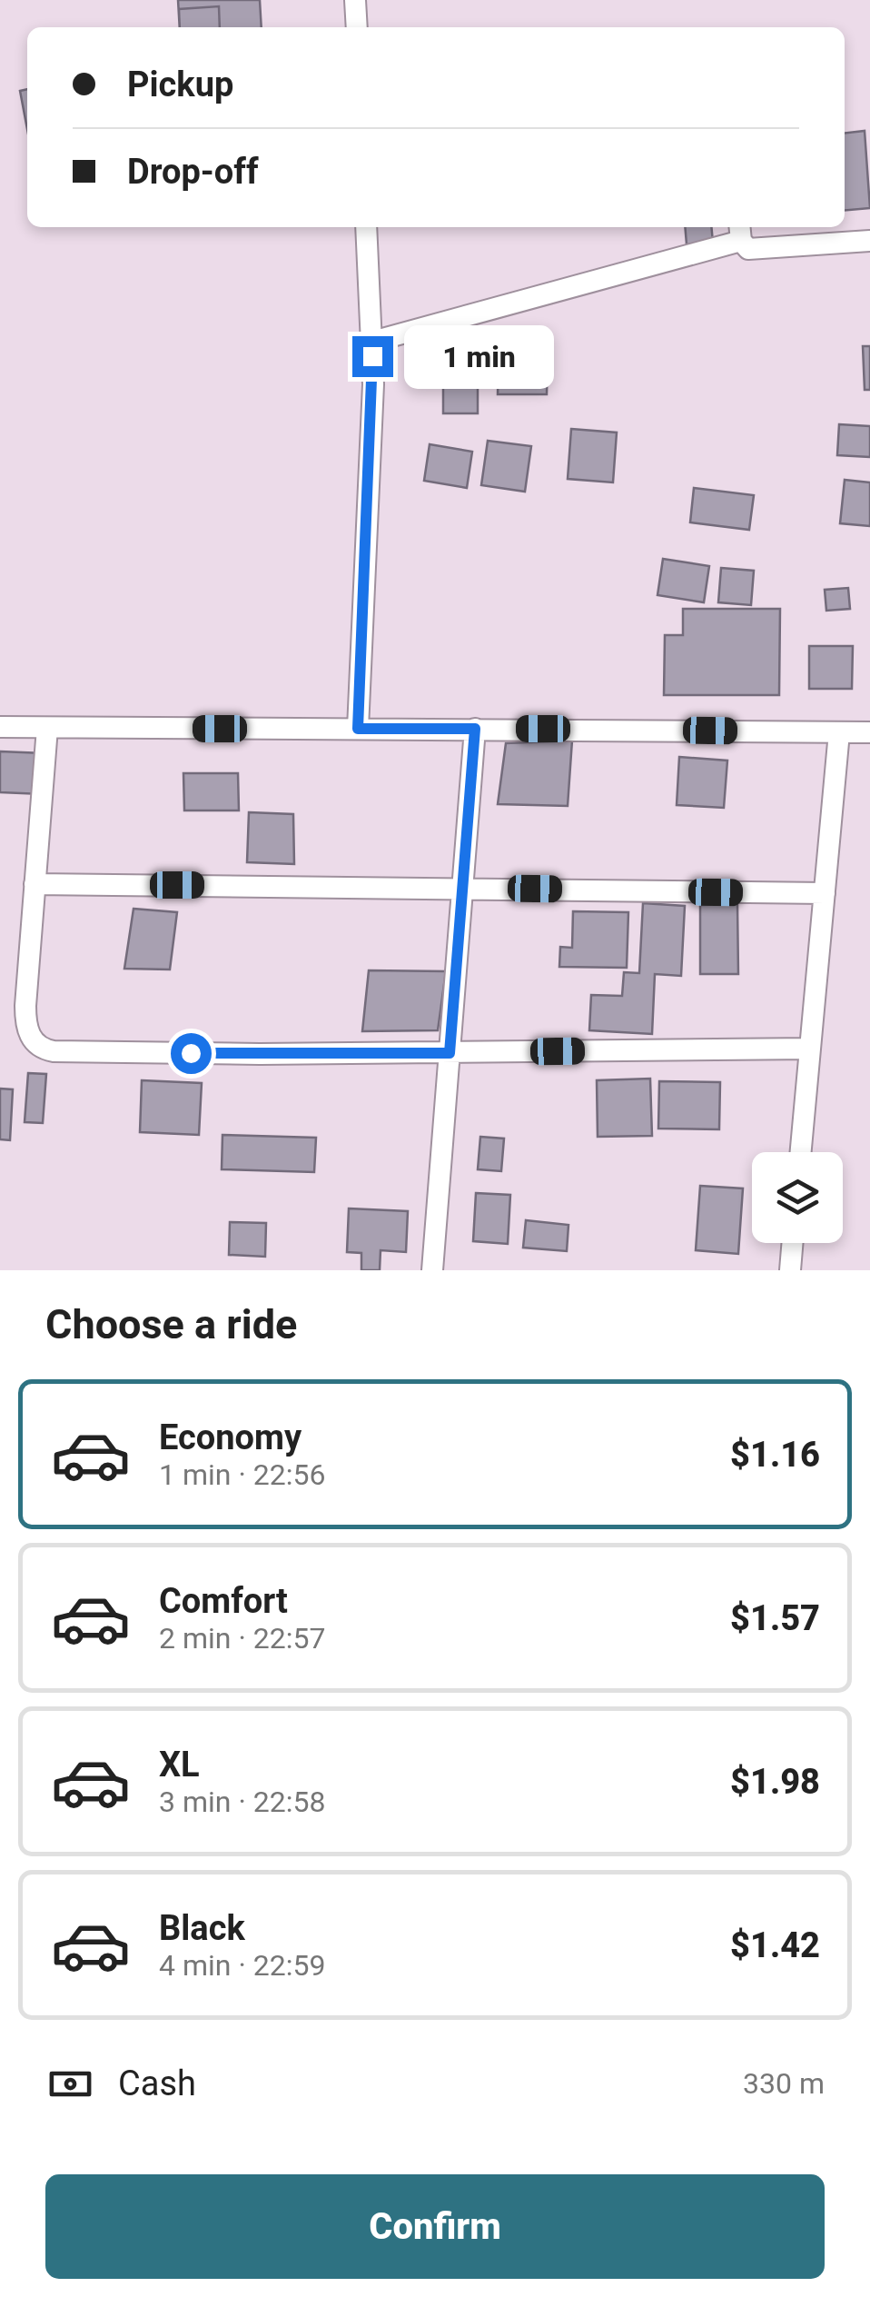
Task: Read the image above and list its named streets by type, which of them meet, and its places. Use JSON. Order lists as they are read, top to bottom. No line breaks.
{"page":{"banner":["Pickup","Drop-off"],"bubble":"1 min","heading":"Choose a ride","list":[{"name":"Economy","note":"1 min · 22:56","value":"$1.16"},{"name":"Comfort","note":"2 min · 22:57","value":"$1.57"},{"name":"XL","note":"3 min · 22:58","value":"$1.98"},{"name":"Black","note":"4 min · 22:59","value":"$1.42"}],"pay":["Cash","330 m"],"buttons":"Confirm"}}
